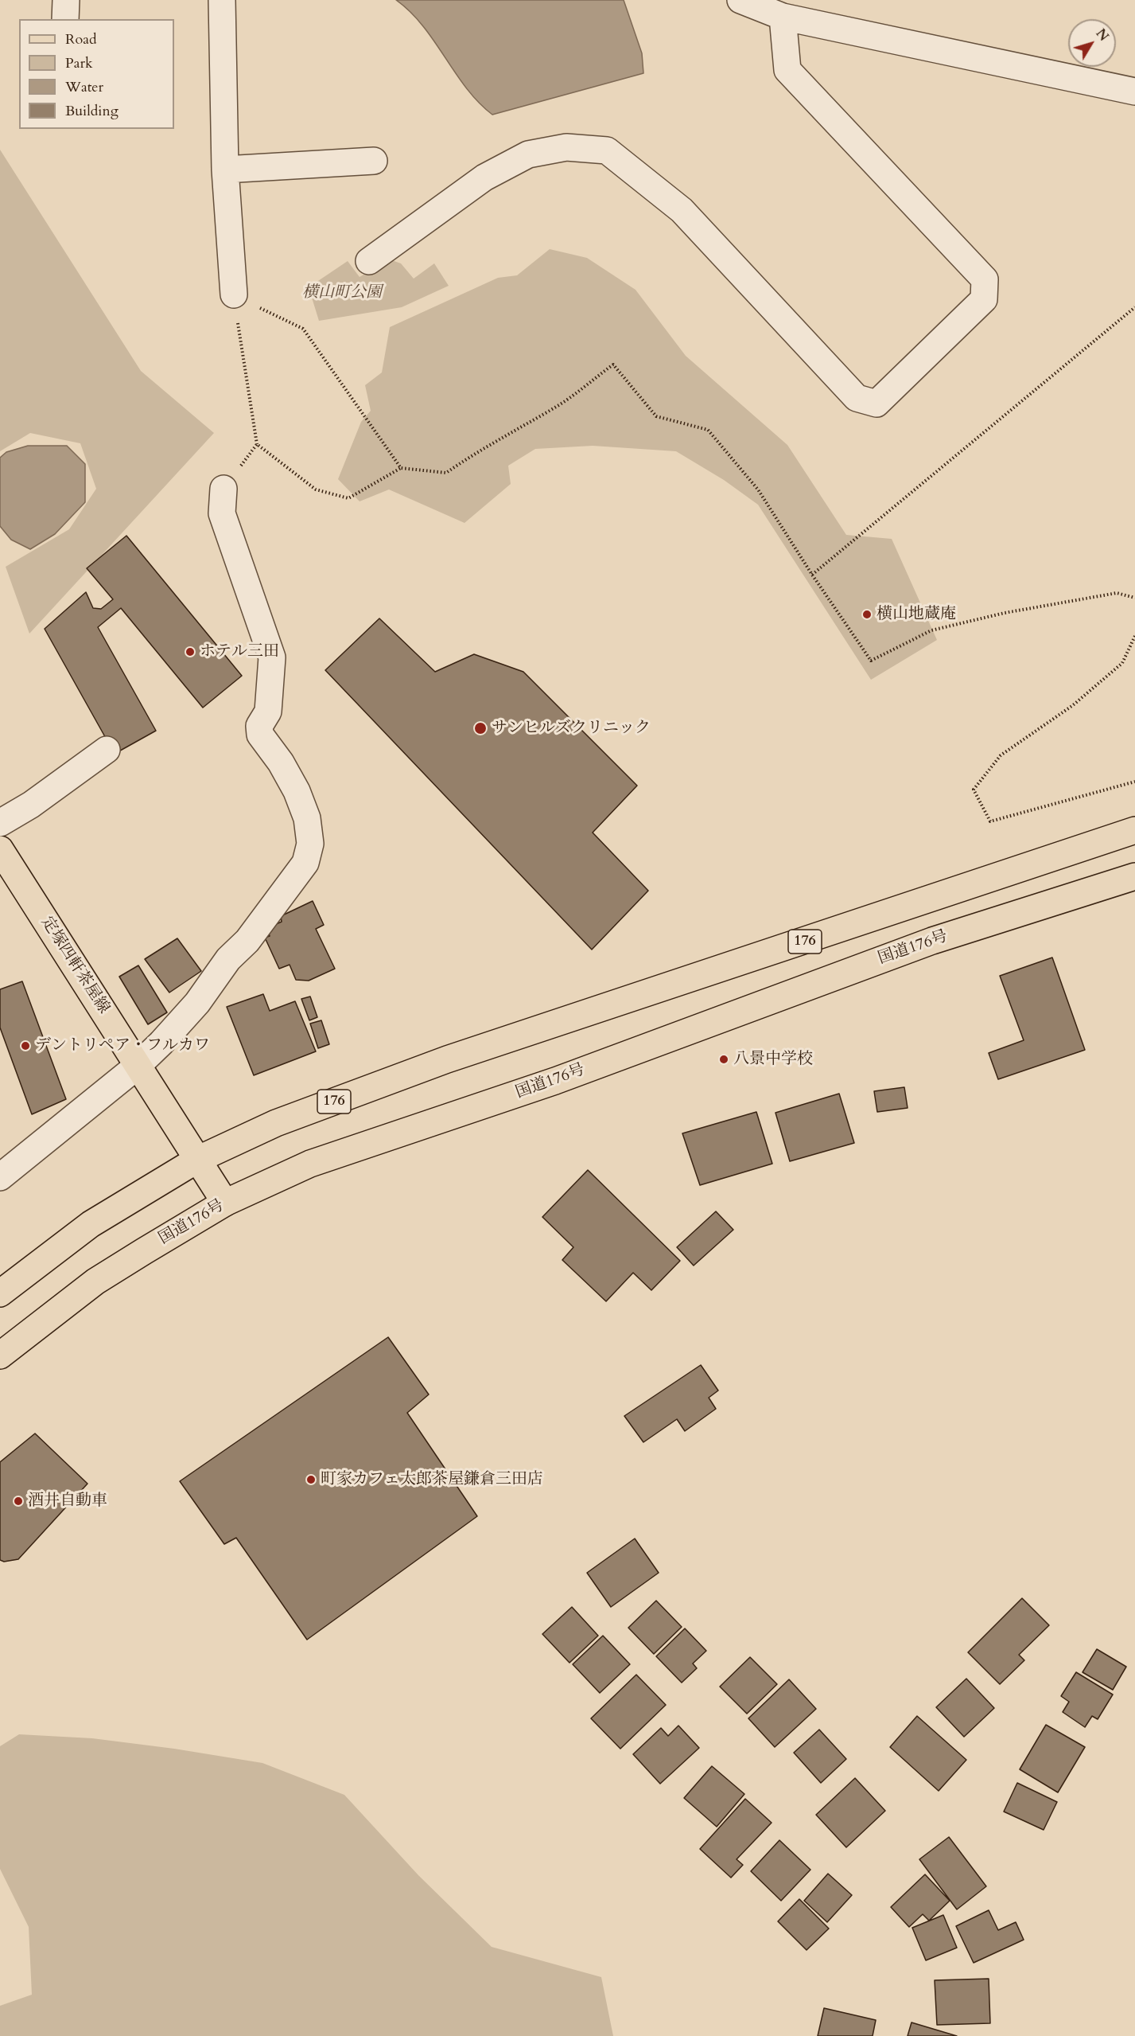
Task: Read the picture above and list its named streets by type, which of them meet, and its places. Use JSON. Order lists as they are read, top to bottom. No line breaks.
{"streets":{"main road":["176","国道176号","定塚四軒茶屋線"]},"crossings":[["176","定塚四軒茶屋線"],["国道176号","定塚四軒茶屋線"]],"parks":["横山町公園"],"places":["横山地蔵庵","ホテル三田","サンヒルズクリニック","デントリペア・フルカワ","八景中学校","町家カフェ太郎茶屋鎌倉三田店","酒井自動車"],"legend":["Road","Park","Water","Building"],"north":"top right"}
